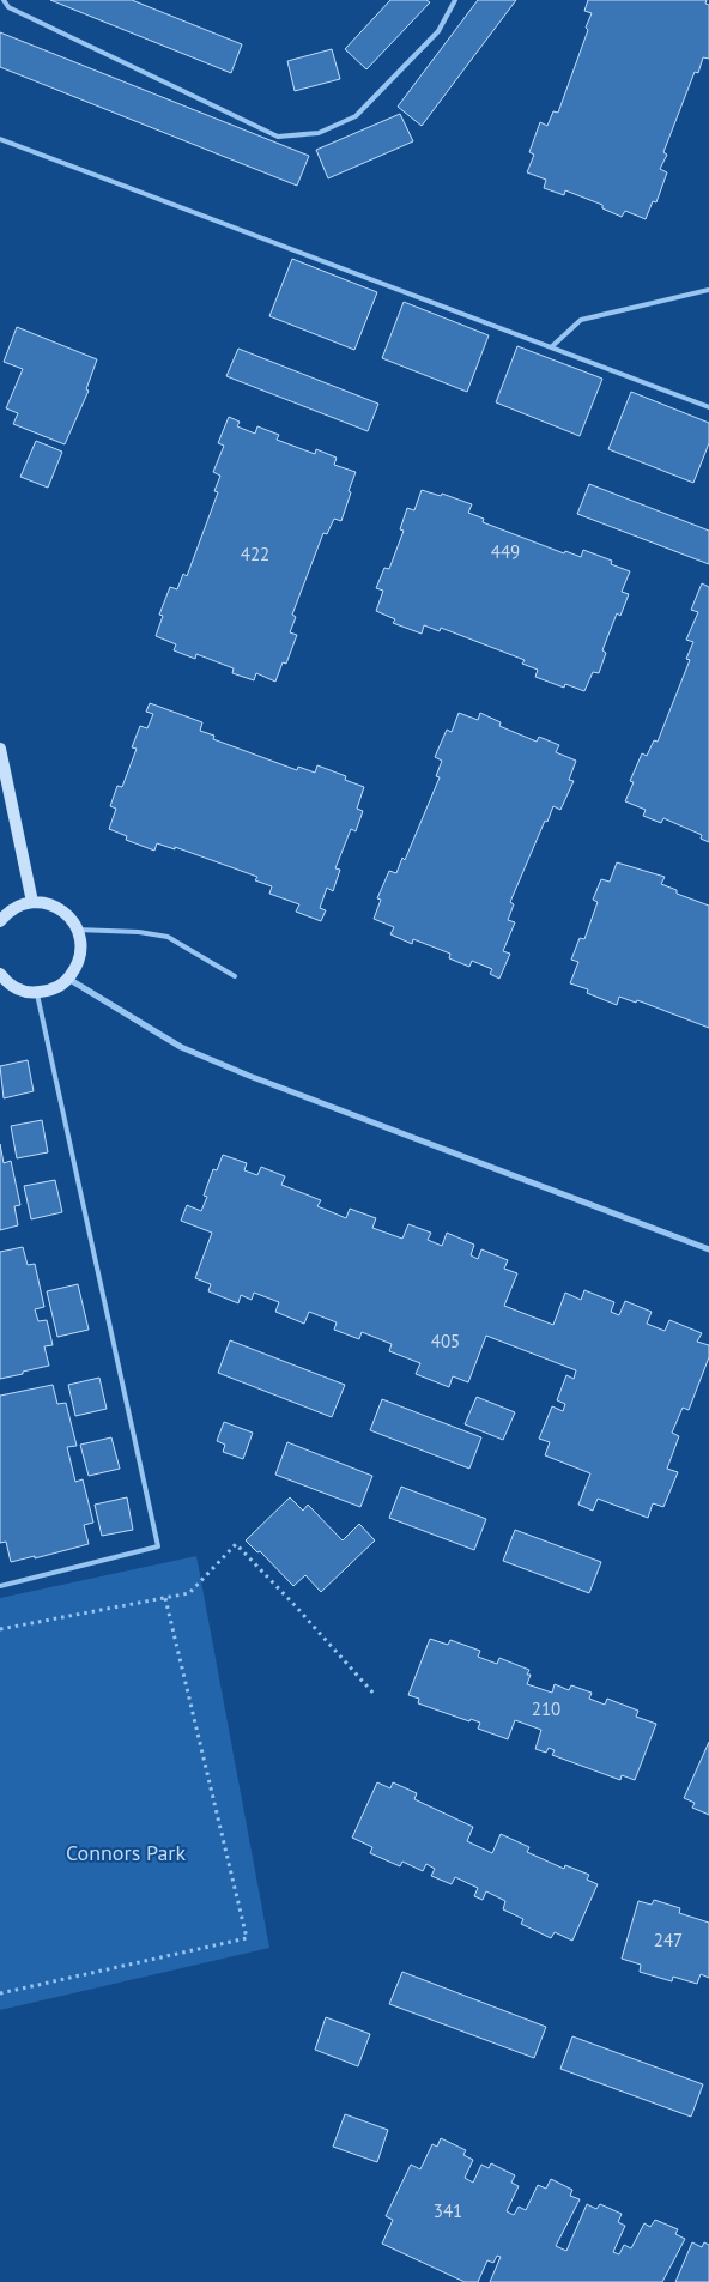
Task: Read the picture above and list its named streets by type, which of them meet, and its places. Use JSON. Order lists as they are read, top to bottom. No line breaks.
{"parks":["Connors Park"],"house_numbers":["449","422","405","210","247","341"]}
